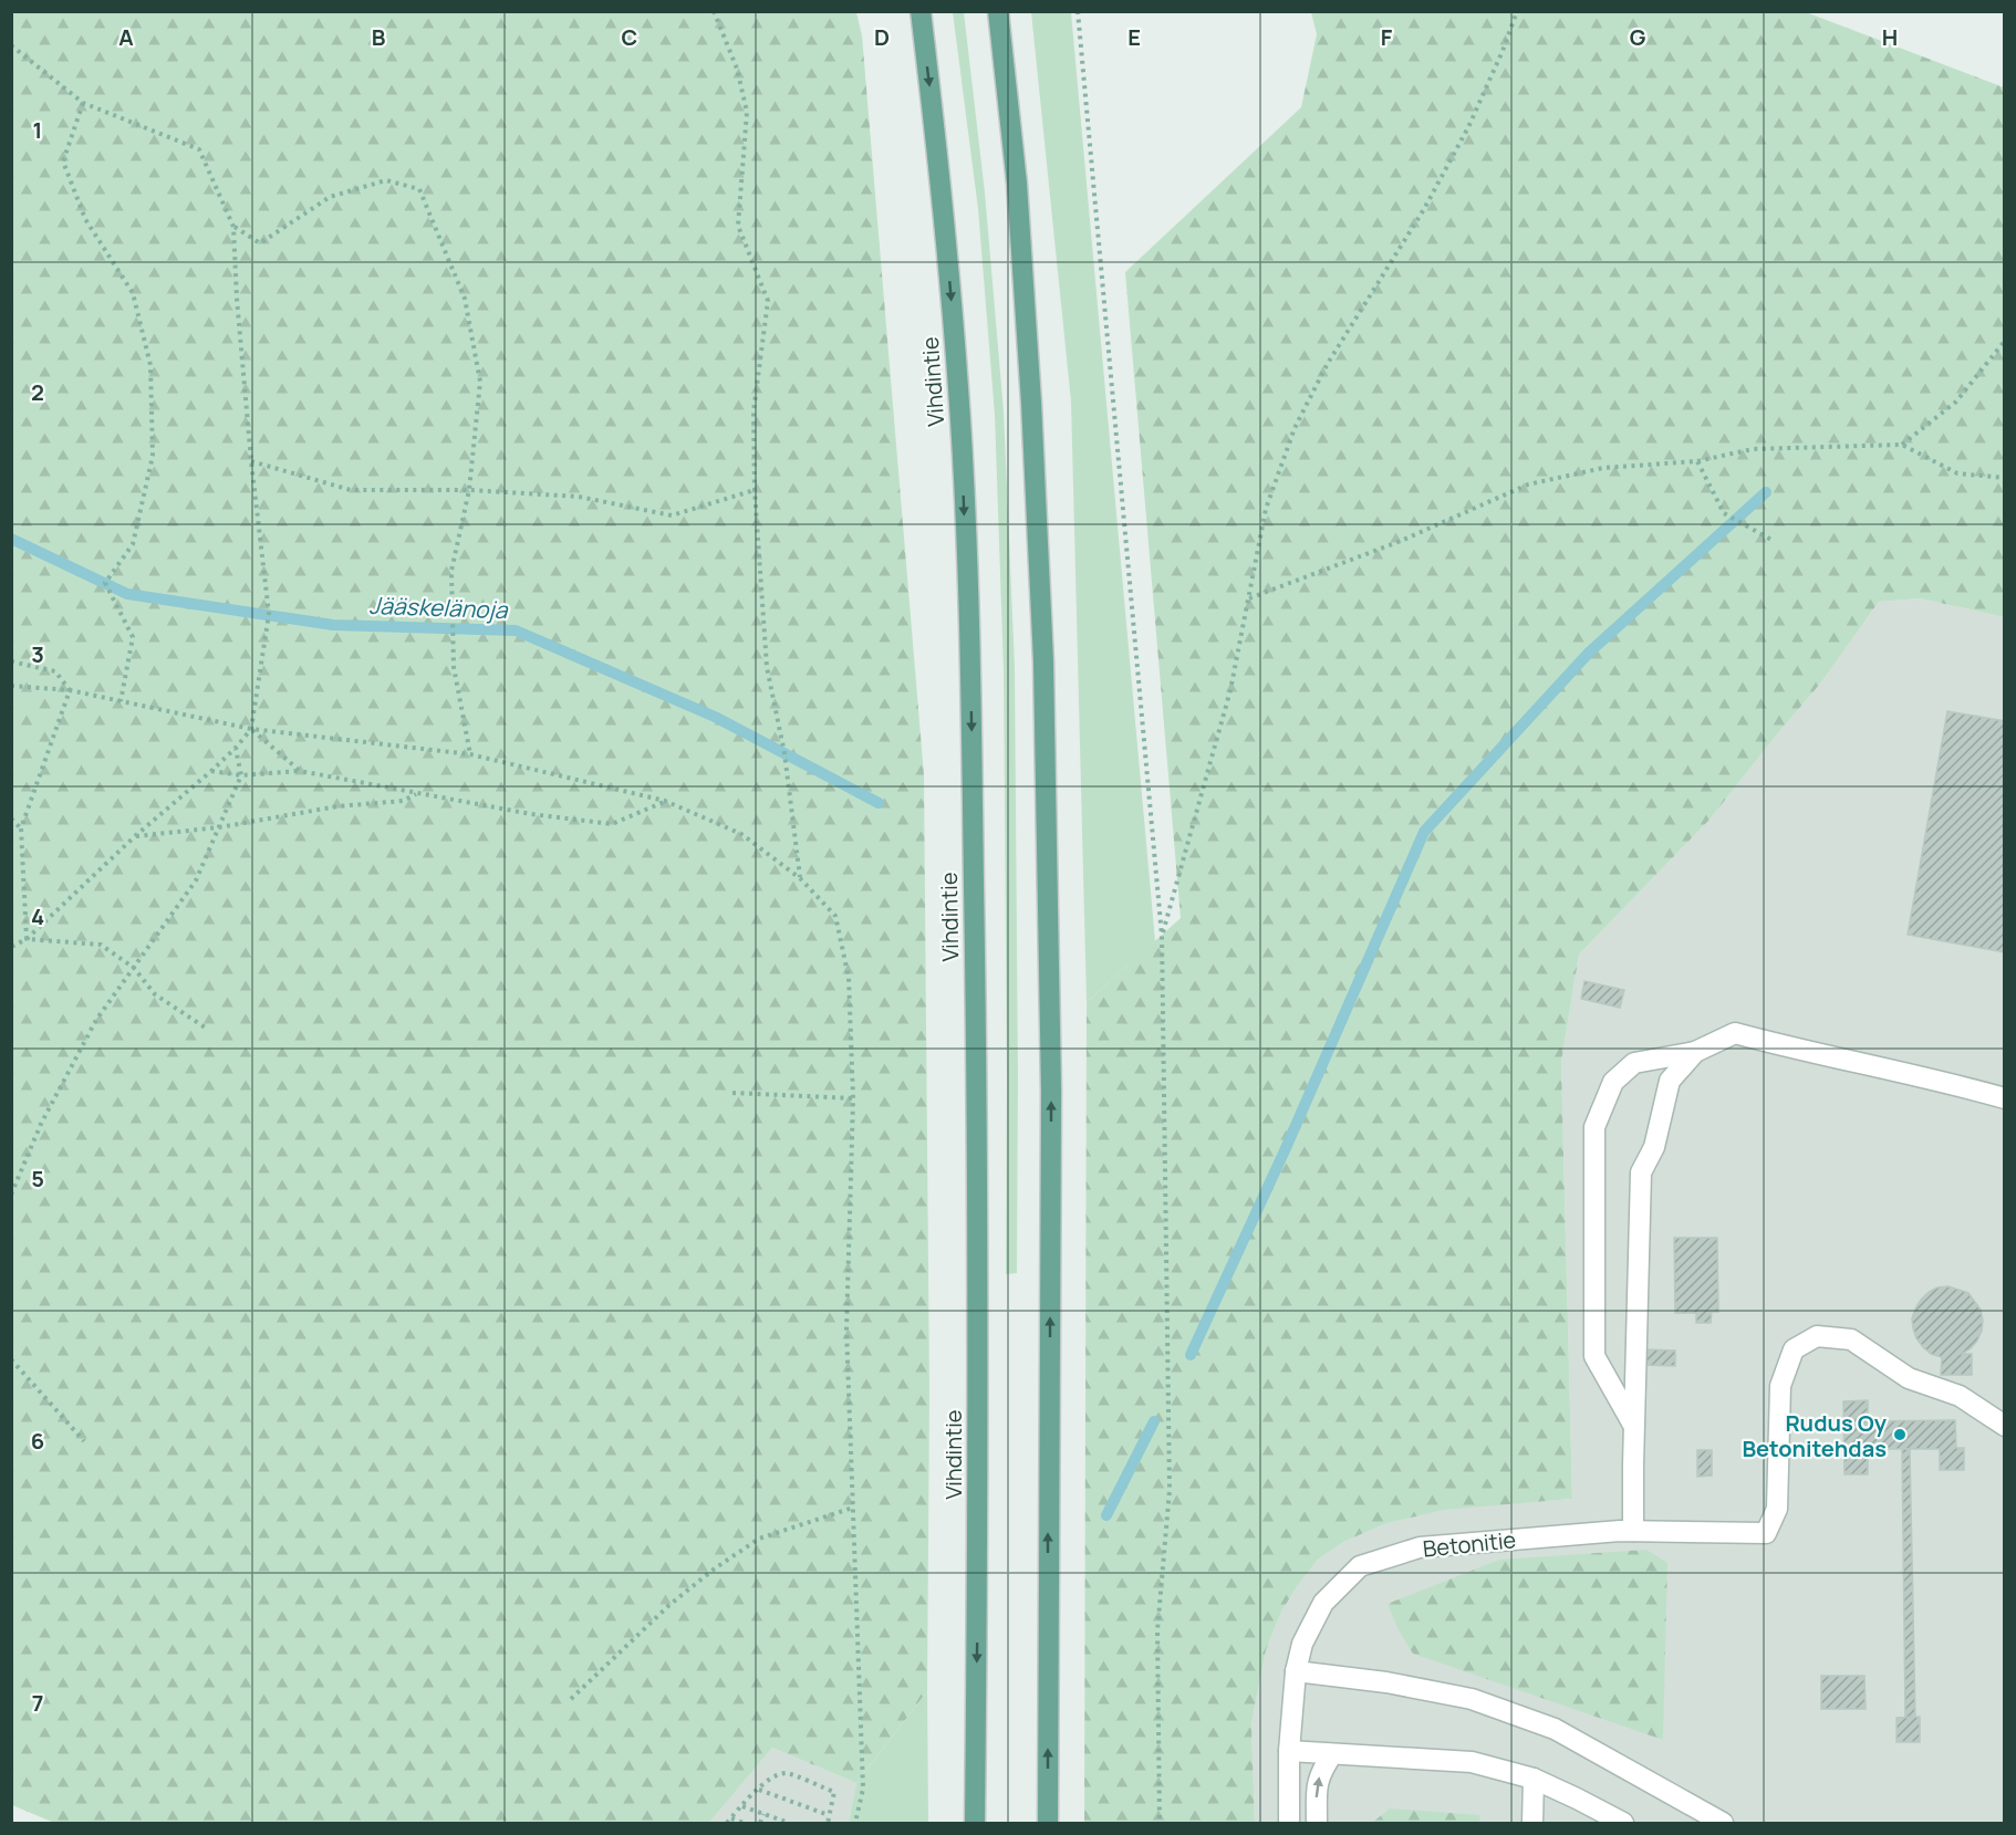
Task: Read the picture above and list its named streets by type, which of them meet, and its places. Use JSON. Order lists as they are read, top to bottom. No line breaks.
{"streets":{"main road":["Vihdintie"],"street":["Betonitie"]},"water":["Jääskelänoja"],"places":["Rudus Oy Betonitehdas"],"grid":{"columns":["A","B","C","D","E","F","G","H"],"rows":["1","2","3","4","5","6","7"]}}
